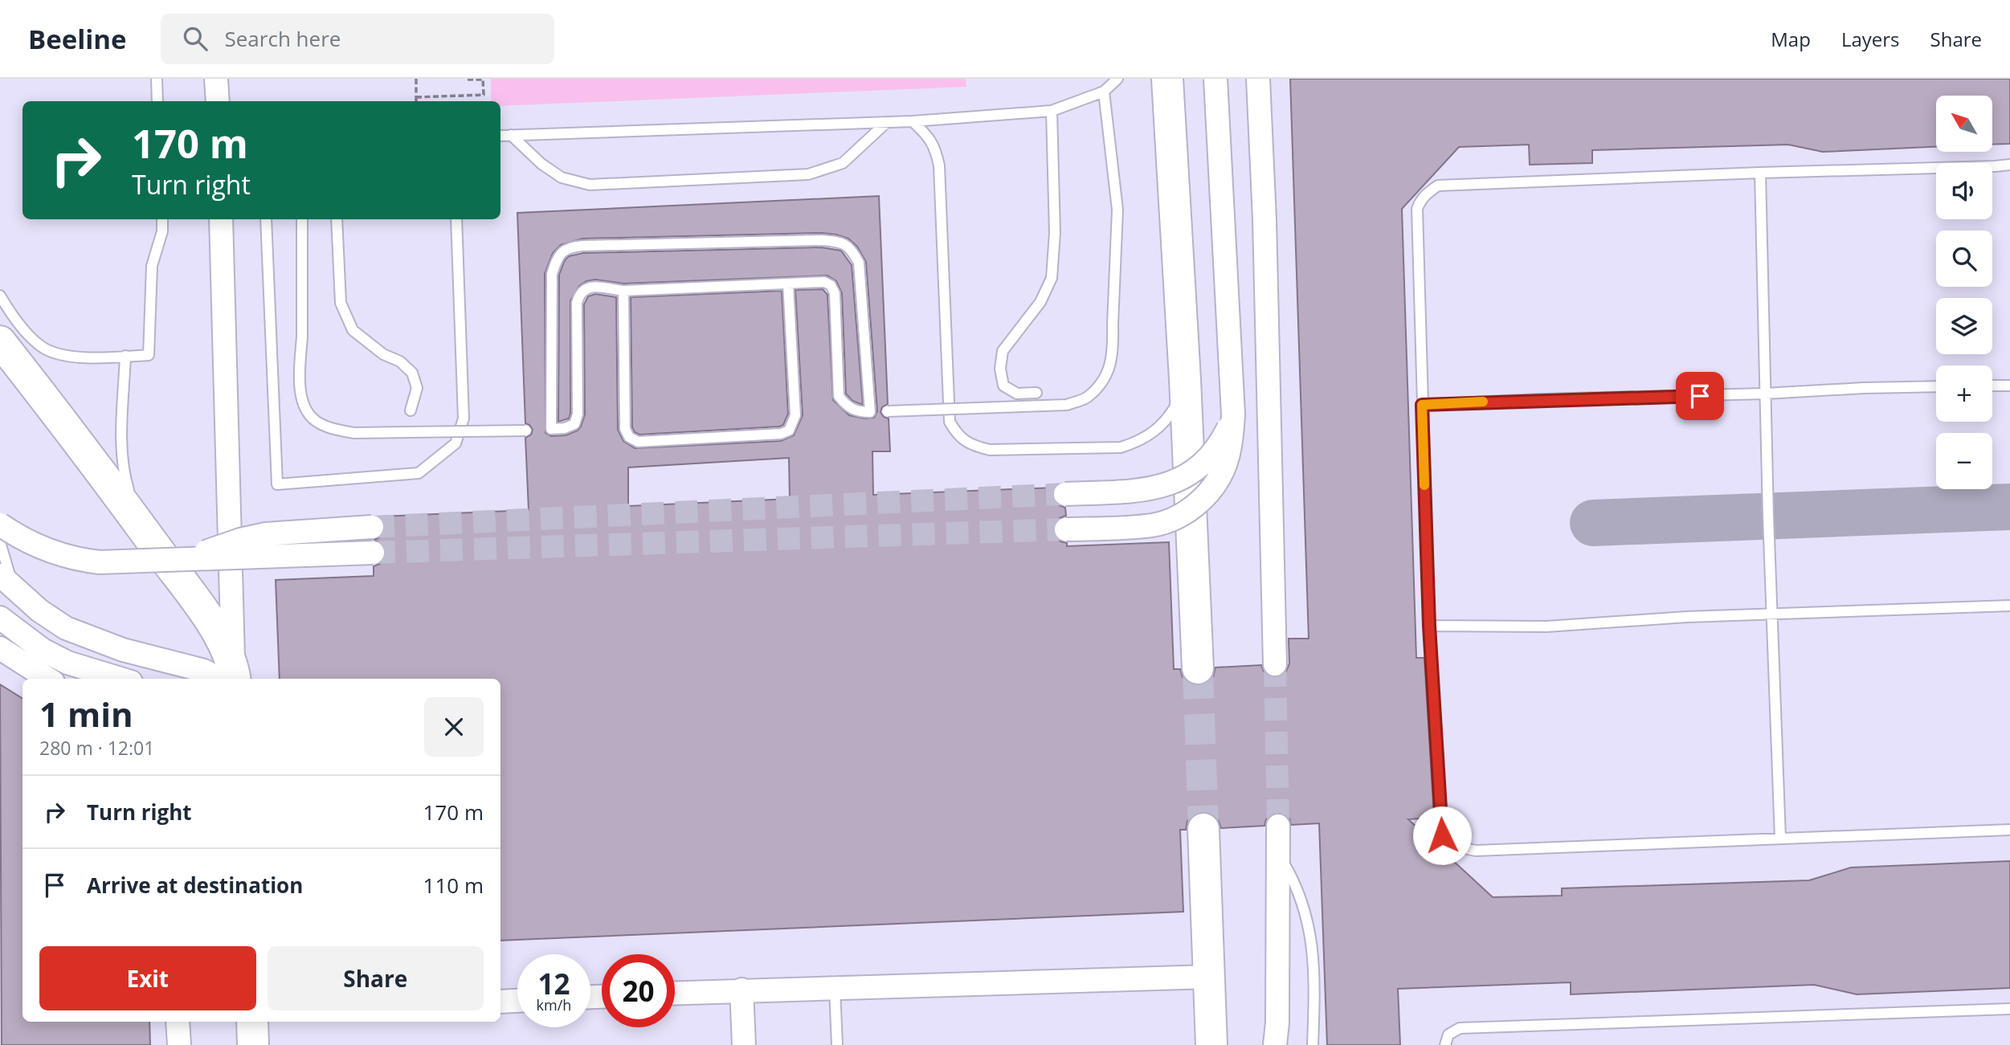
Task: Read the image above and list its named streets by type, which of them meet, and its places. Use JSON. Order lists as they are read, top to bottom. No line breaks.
{"north":"top left","page":{"header":"Beeline","search":"Search here","nav":["Map","Layers","Share"],"map_buttons":["+","−"],"turn":["170 m","Turn right"],"heading":["1 min","280 m · 12:01"],"list":[{"name":"Turn right","value":"170 m"},{"name":"Arrive at destination","value":"110 m"}],"buttons":["Exit","Share"],"speed":"12 km/h","limit":"20"}}
